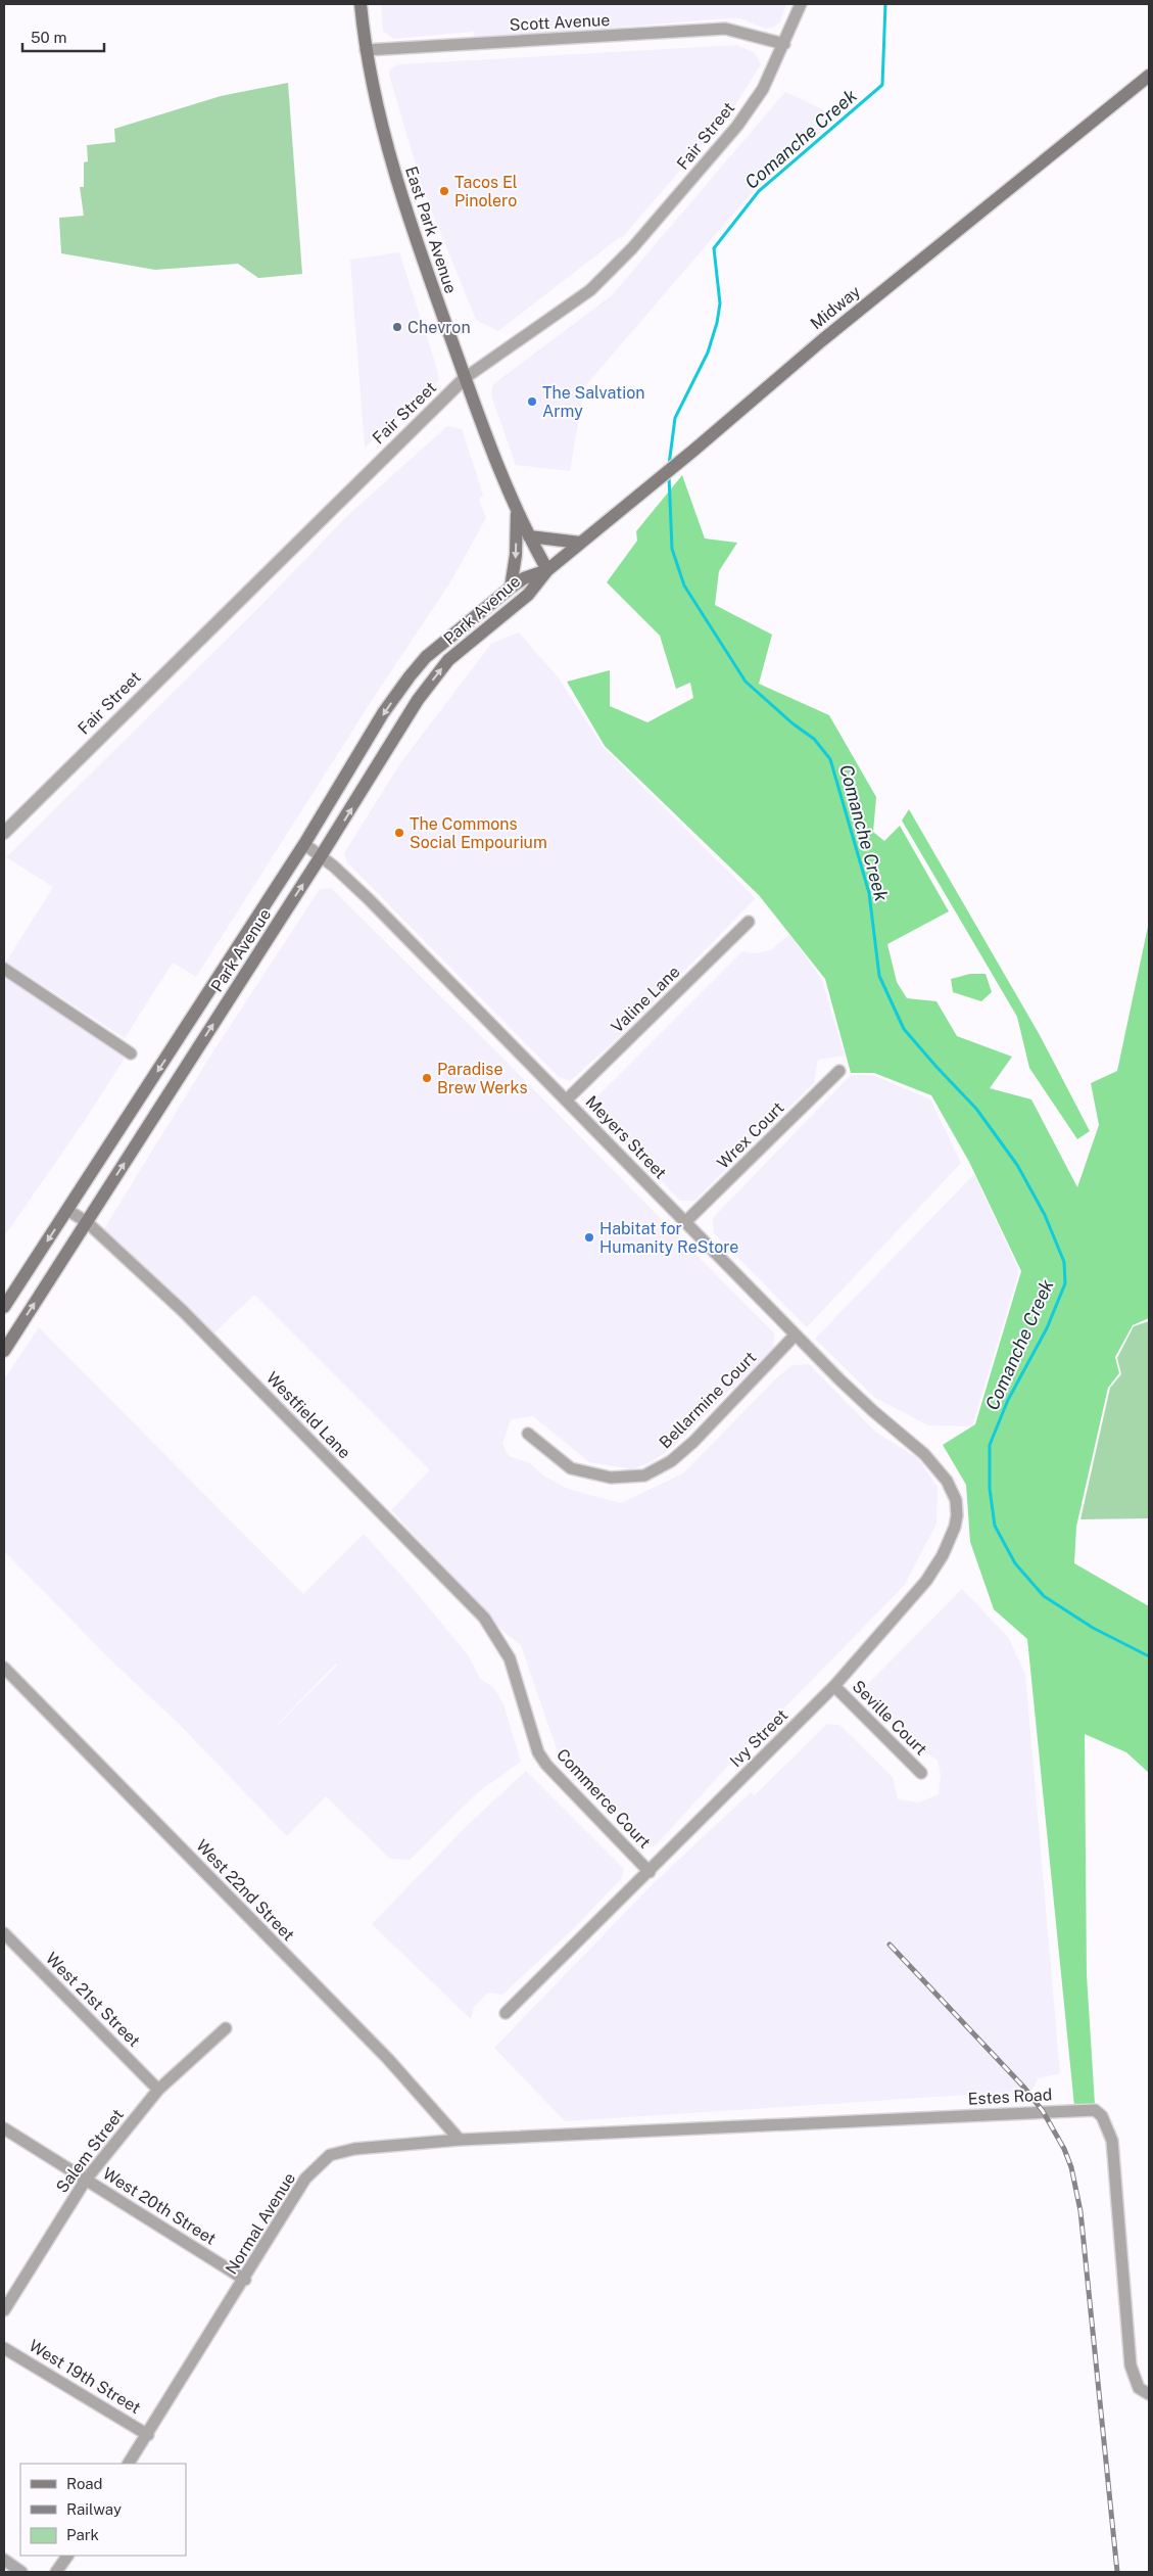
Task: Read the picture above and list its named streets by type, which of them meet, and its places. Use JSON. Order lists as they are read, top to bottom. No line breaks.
{"streets":{"main road":["East Park Avenue","Midway","Park Avenue"],"street":["Scott Avenue","Fair Street","Valine Lane","Wrex Court","Meyers Street","Bellarmine Court","Westfield Lane","Seville Court","Ivy Street","Commerce Court","West 22nd Street","West 21st Street","Estes Road","Salem Street","West 20th Street","Normal Avenue","West 19th Street"]},"crossings":[["Scott Avenue","Fair Street"],["Scott Avenue","East Park Avenue"],["Fair Street","East Park Avenue"],["East Park Avenue","Midway"],["East Park Avenue","Park Avenue"],["Midway","Park Avenue"],["Park Avenue","Meyers Street"],["Park Avenue","Westfield Lane"],["Valine Lane","Meyers Street"],["Wrex Court","Meyers Street"],["Meyers Street","Bellarmine Court"],["Meyers Street","Ivy Street"],["Westfield Lane","Commerce Court"],["Seville Court","Ivy Street"],["Ivy Street","Commerce Court"],["West 22nd Street","Normal Avenue"],["West 21st Street","Salem Street"],["Estes Road","Normal Avenue"],["Salem Street","West 20th Street"],["West 20th Street","Normal Avenue"],["Normal Avenue","West 19th Street"]],"water":["Comanche Creek"],"places":["Tacos El Pinolero","Chevron","The Salvation Army","The Commons Social Empourium","Paradise Brew Werks","Habitat for Humanity ReStore"],"legend":["Road","Railway","Park"],"scale_bar":"50 m"}
